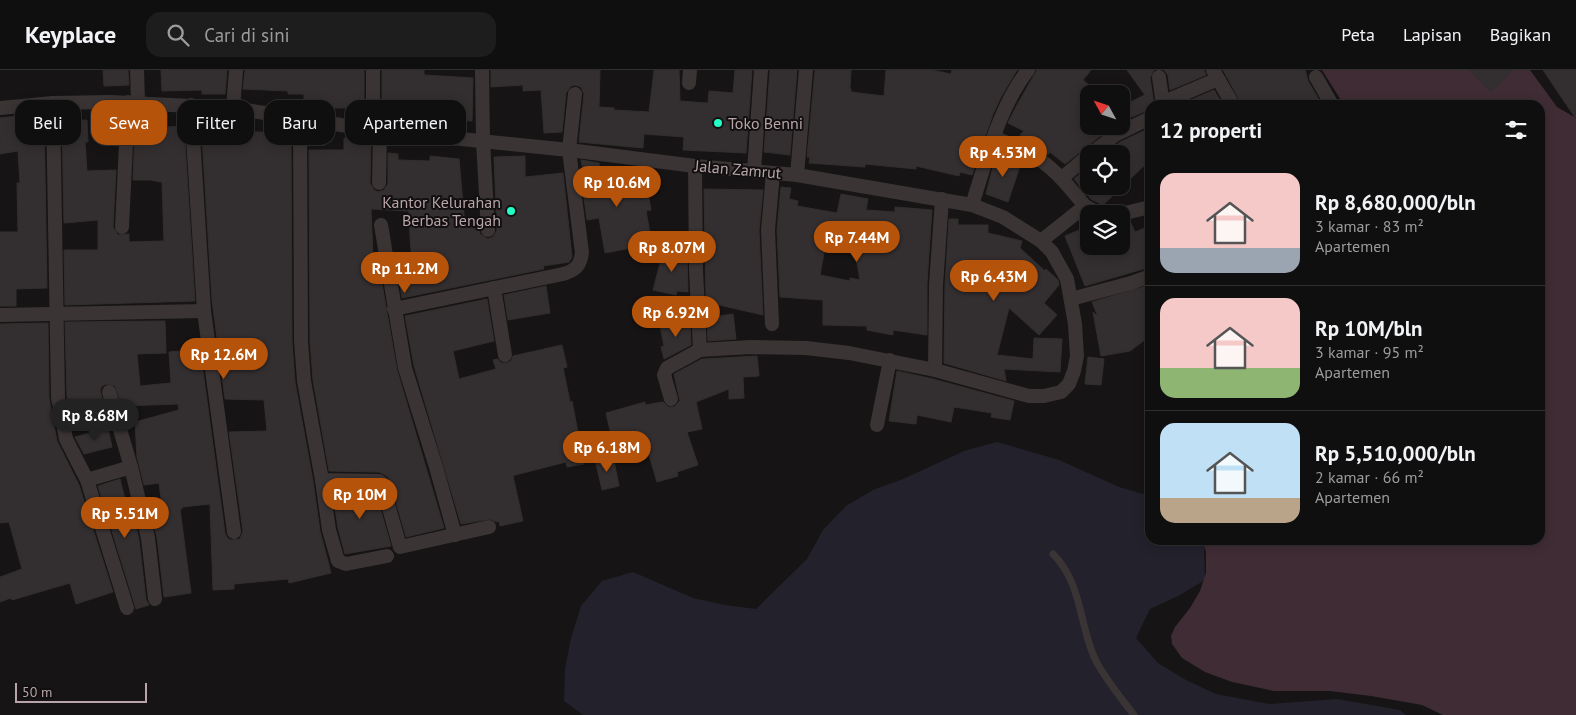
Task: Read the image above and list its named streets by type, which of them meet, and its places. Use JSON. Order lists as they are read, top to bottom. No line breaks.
{"streets":{"street":["Jalan Zamrut"]},"places":["Toko Benni","Kantor Kelurahan Berbas Tengah"],"scale_bar":"50 m","north":"top left","page":{"header":"Keyplace","search":"Cari di sini","nav":["Peta","Lapisan","Bagikan"],"chip":["Beli","Sewa","Filter","Baru","Apartemen"],"heading":"12 properti","price":["Rp 4.53M","Rp 10.6M","Rp 7.44M","Rp 8.07M","Rp 11.2M","Rp 6.43M","Rp 6.92M","Rp 12.6M","Rp 8.68M","Rp 6.18M","Rp 10M","Rp 5.51M"],"list":[{"name":"Rp 8,680,000/bln","note":"3 kamar · 83 m² · Apartemen"},{"name":"Rp 10M/bln","note":"3 kamar · 95 m² · Apartemen"},{"name":"Rp 5,510,000/bln","note":"2 kamar · 66 m² · Apartemen"}],"scale":"50 m"}}
